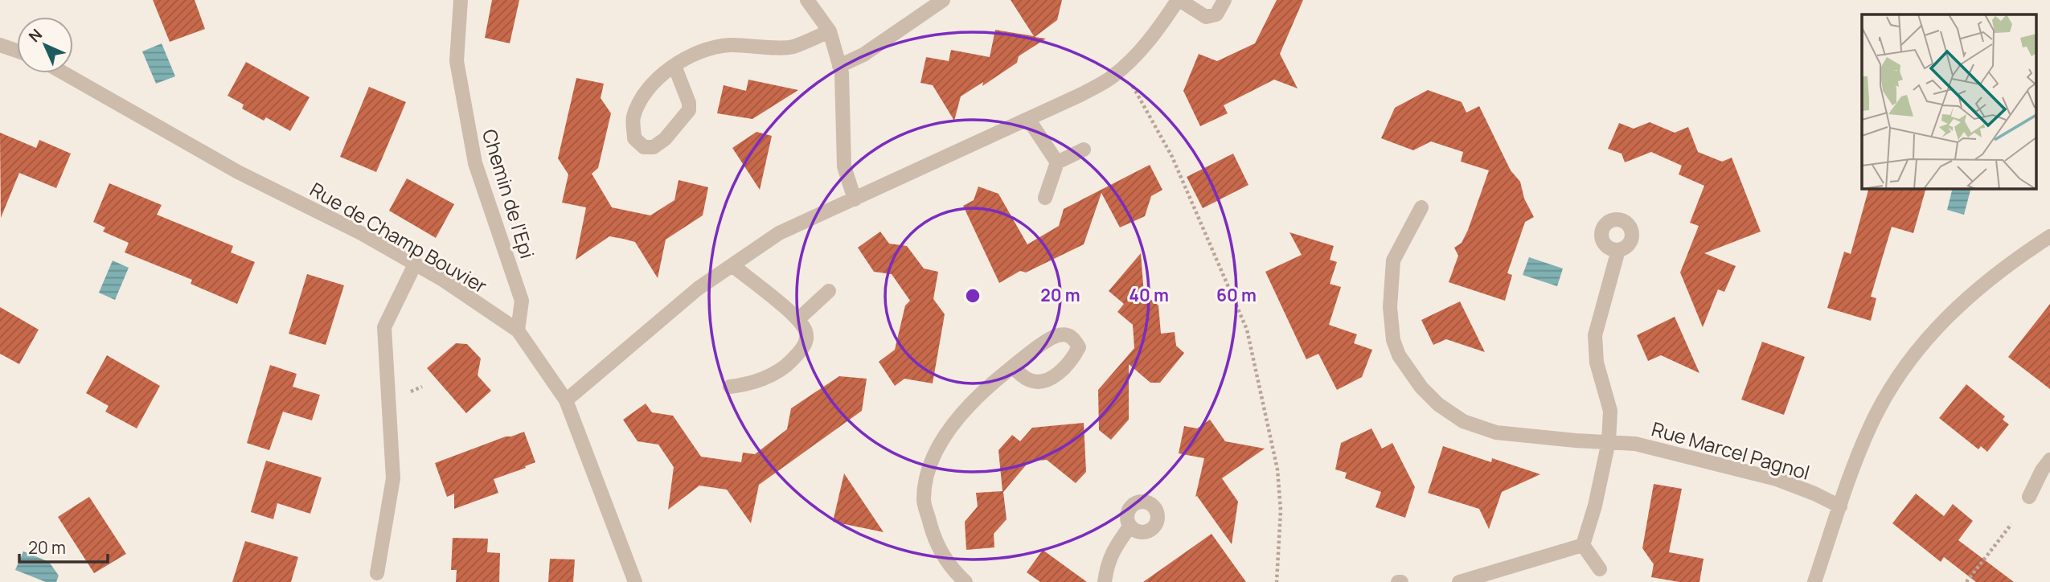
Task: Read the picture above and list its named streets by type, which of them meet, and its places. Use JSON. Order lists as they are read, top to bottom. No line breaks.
{"streets":{"street":["Chemin de l'Epi","Rue de Champ Bouvier","Rue Marcel Pagnol"]},"crossings":[["Chemin de l'Epi","Rue de Champ Bouvier"]],"scale_bar":"20 m","north":"top left","rings":["20 m","40 m","60 m"]}
